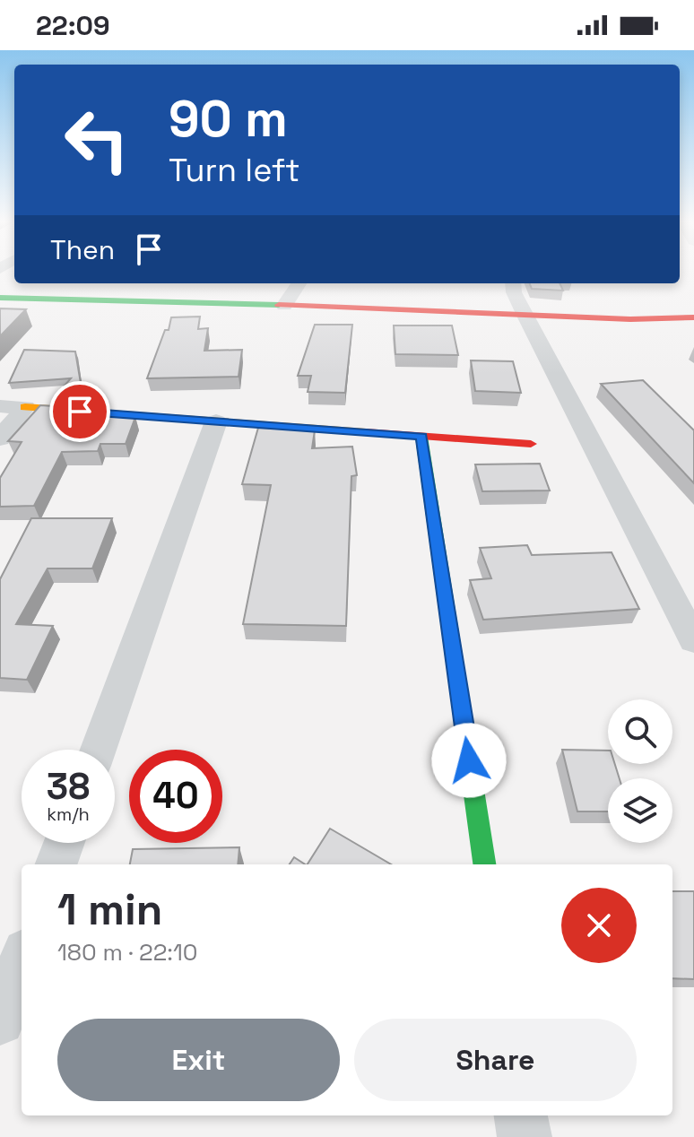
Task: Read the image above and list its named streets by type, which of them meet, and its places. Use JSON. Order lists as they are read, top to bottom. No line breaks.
{"page":{"status":"22:09","turn":["90 m","Turn left"],"then":"Then","speed":"38 km/h","limit":"40","heading":["1 min","180 m · 22:10"],"buttons":["Exit","Share"]}}
